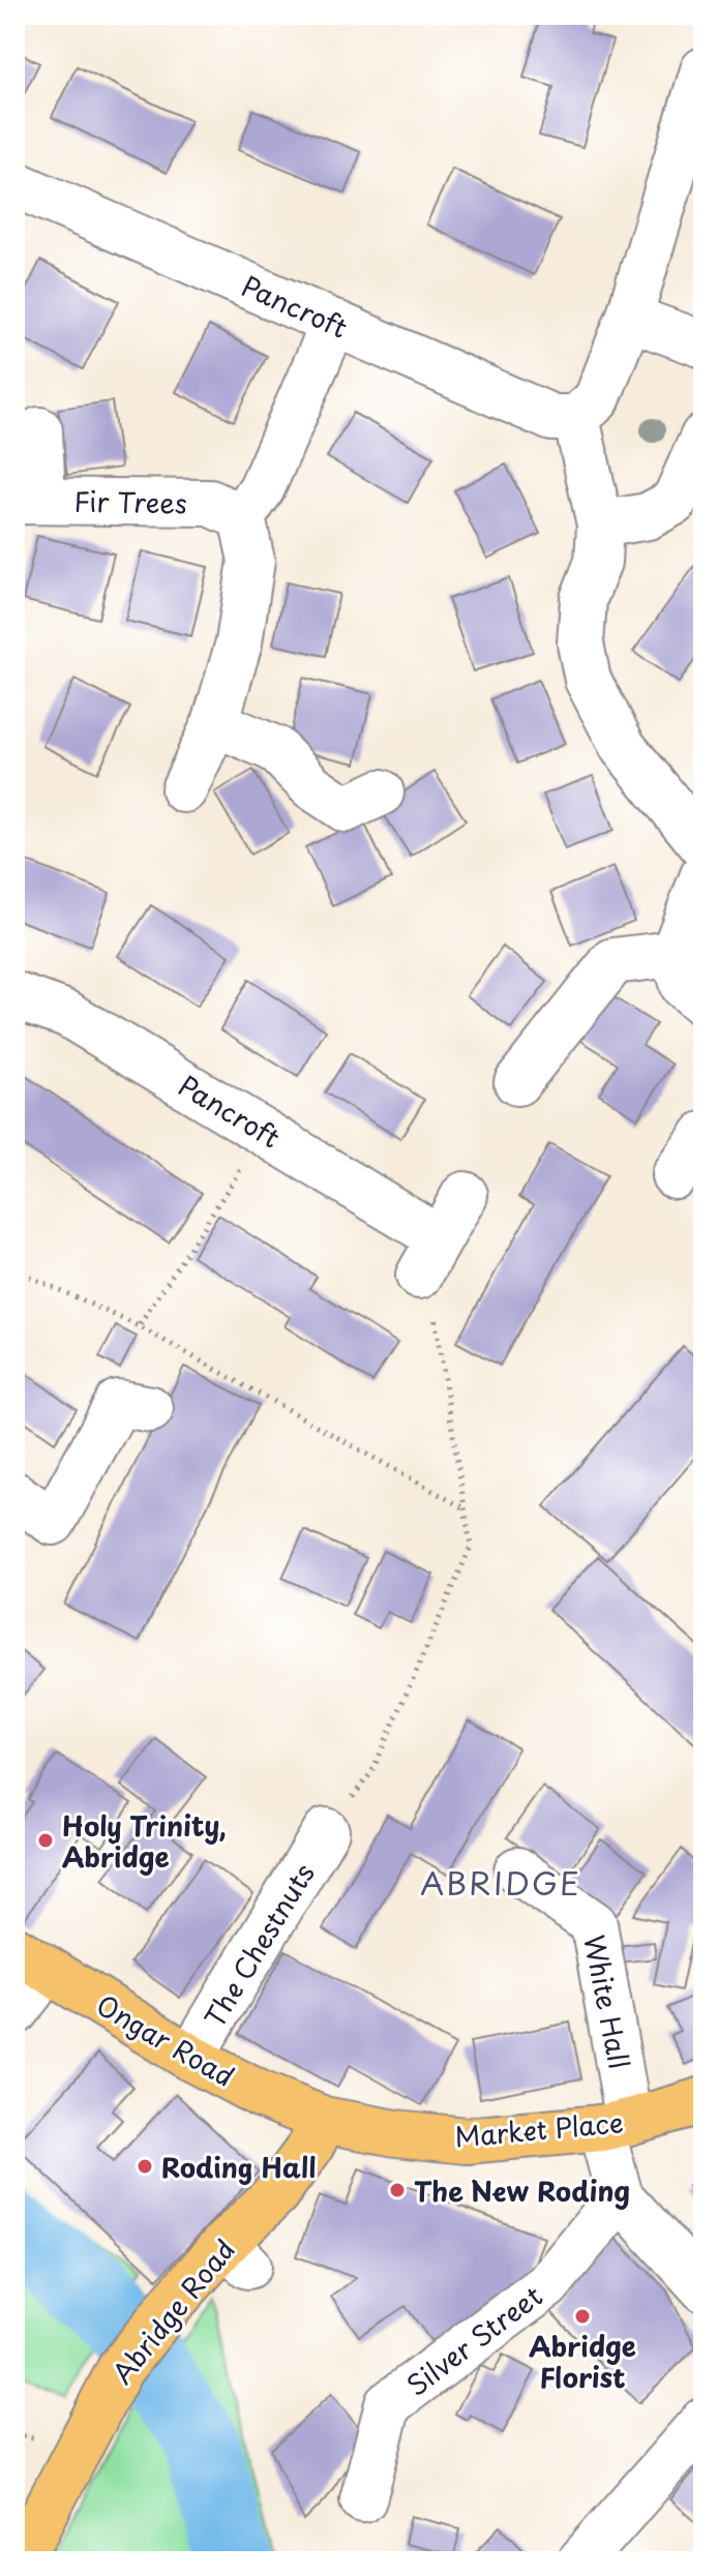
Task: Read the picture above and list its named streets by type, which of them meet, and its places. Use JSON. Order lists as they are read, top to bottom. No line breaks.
{"streets":{"main road":["Ongar Road","Market Place","Abridge Road"],"street":["Pancroft","Fir Trees","The Chestnuts","White Hall","Silver Street"]},"crossings":[["The Chestnuts","Ongar Road"],["White Hall","Market Place"],["White Hall","Silver Street"],["Ongar Road","Market Place"],["Ongar Road","Abridge Road"],["Market Place","Abridge Road"]],"districts":["ABRIDGE"],"places":["Holy Trinity, Abridge","Roding Hall","The New Roding","Abridge Florist"]}
